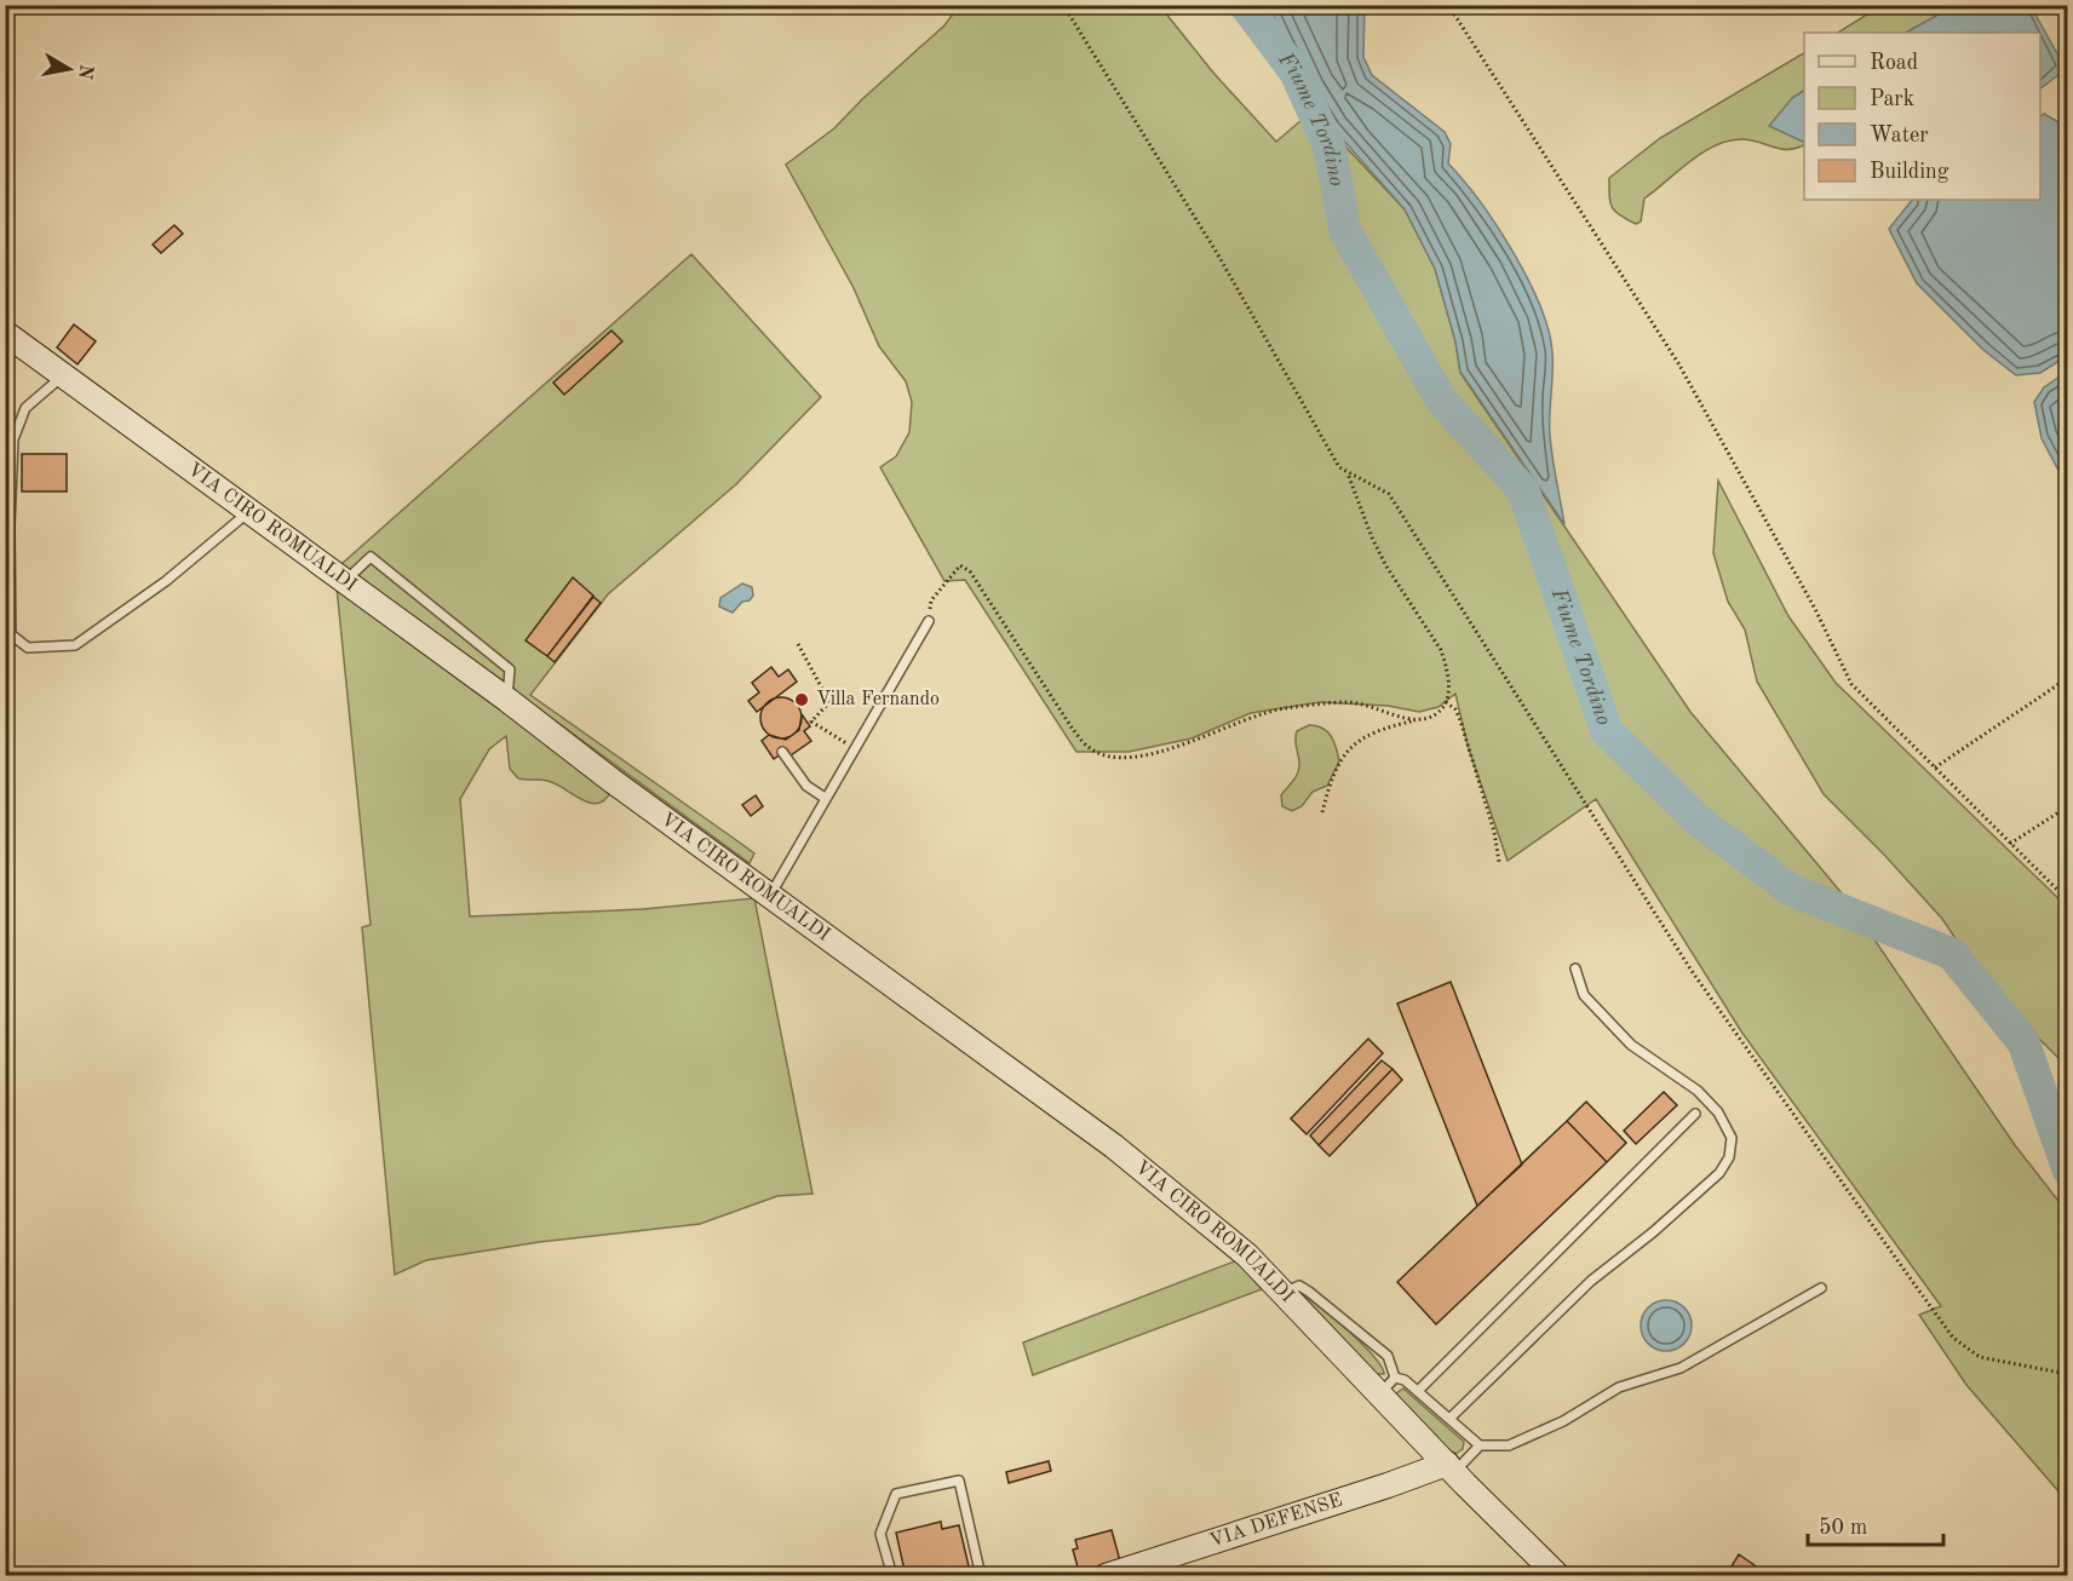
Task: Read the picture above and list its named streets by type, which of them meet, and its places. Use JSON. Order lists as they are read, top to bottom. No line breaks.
{"streets":{"main road":["VIA CIRO ROMUALDI","VIA DEFENSE"]},"crossings":[["VIA CIRO ROMUALDI","VIA DEFENSE"]],"water":["Fiume Tordino"],"places":["Villa Fernando"],"legend":["Road","Park","Water","Building"],"scale_bar":"50 m","north":"right"}
